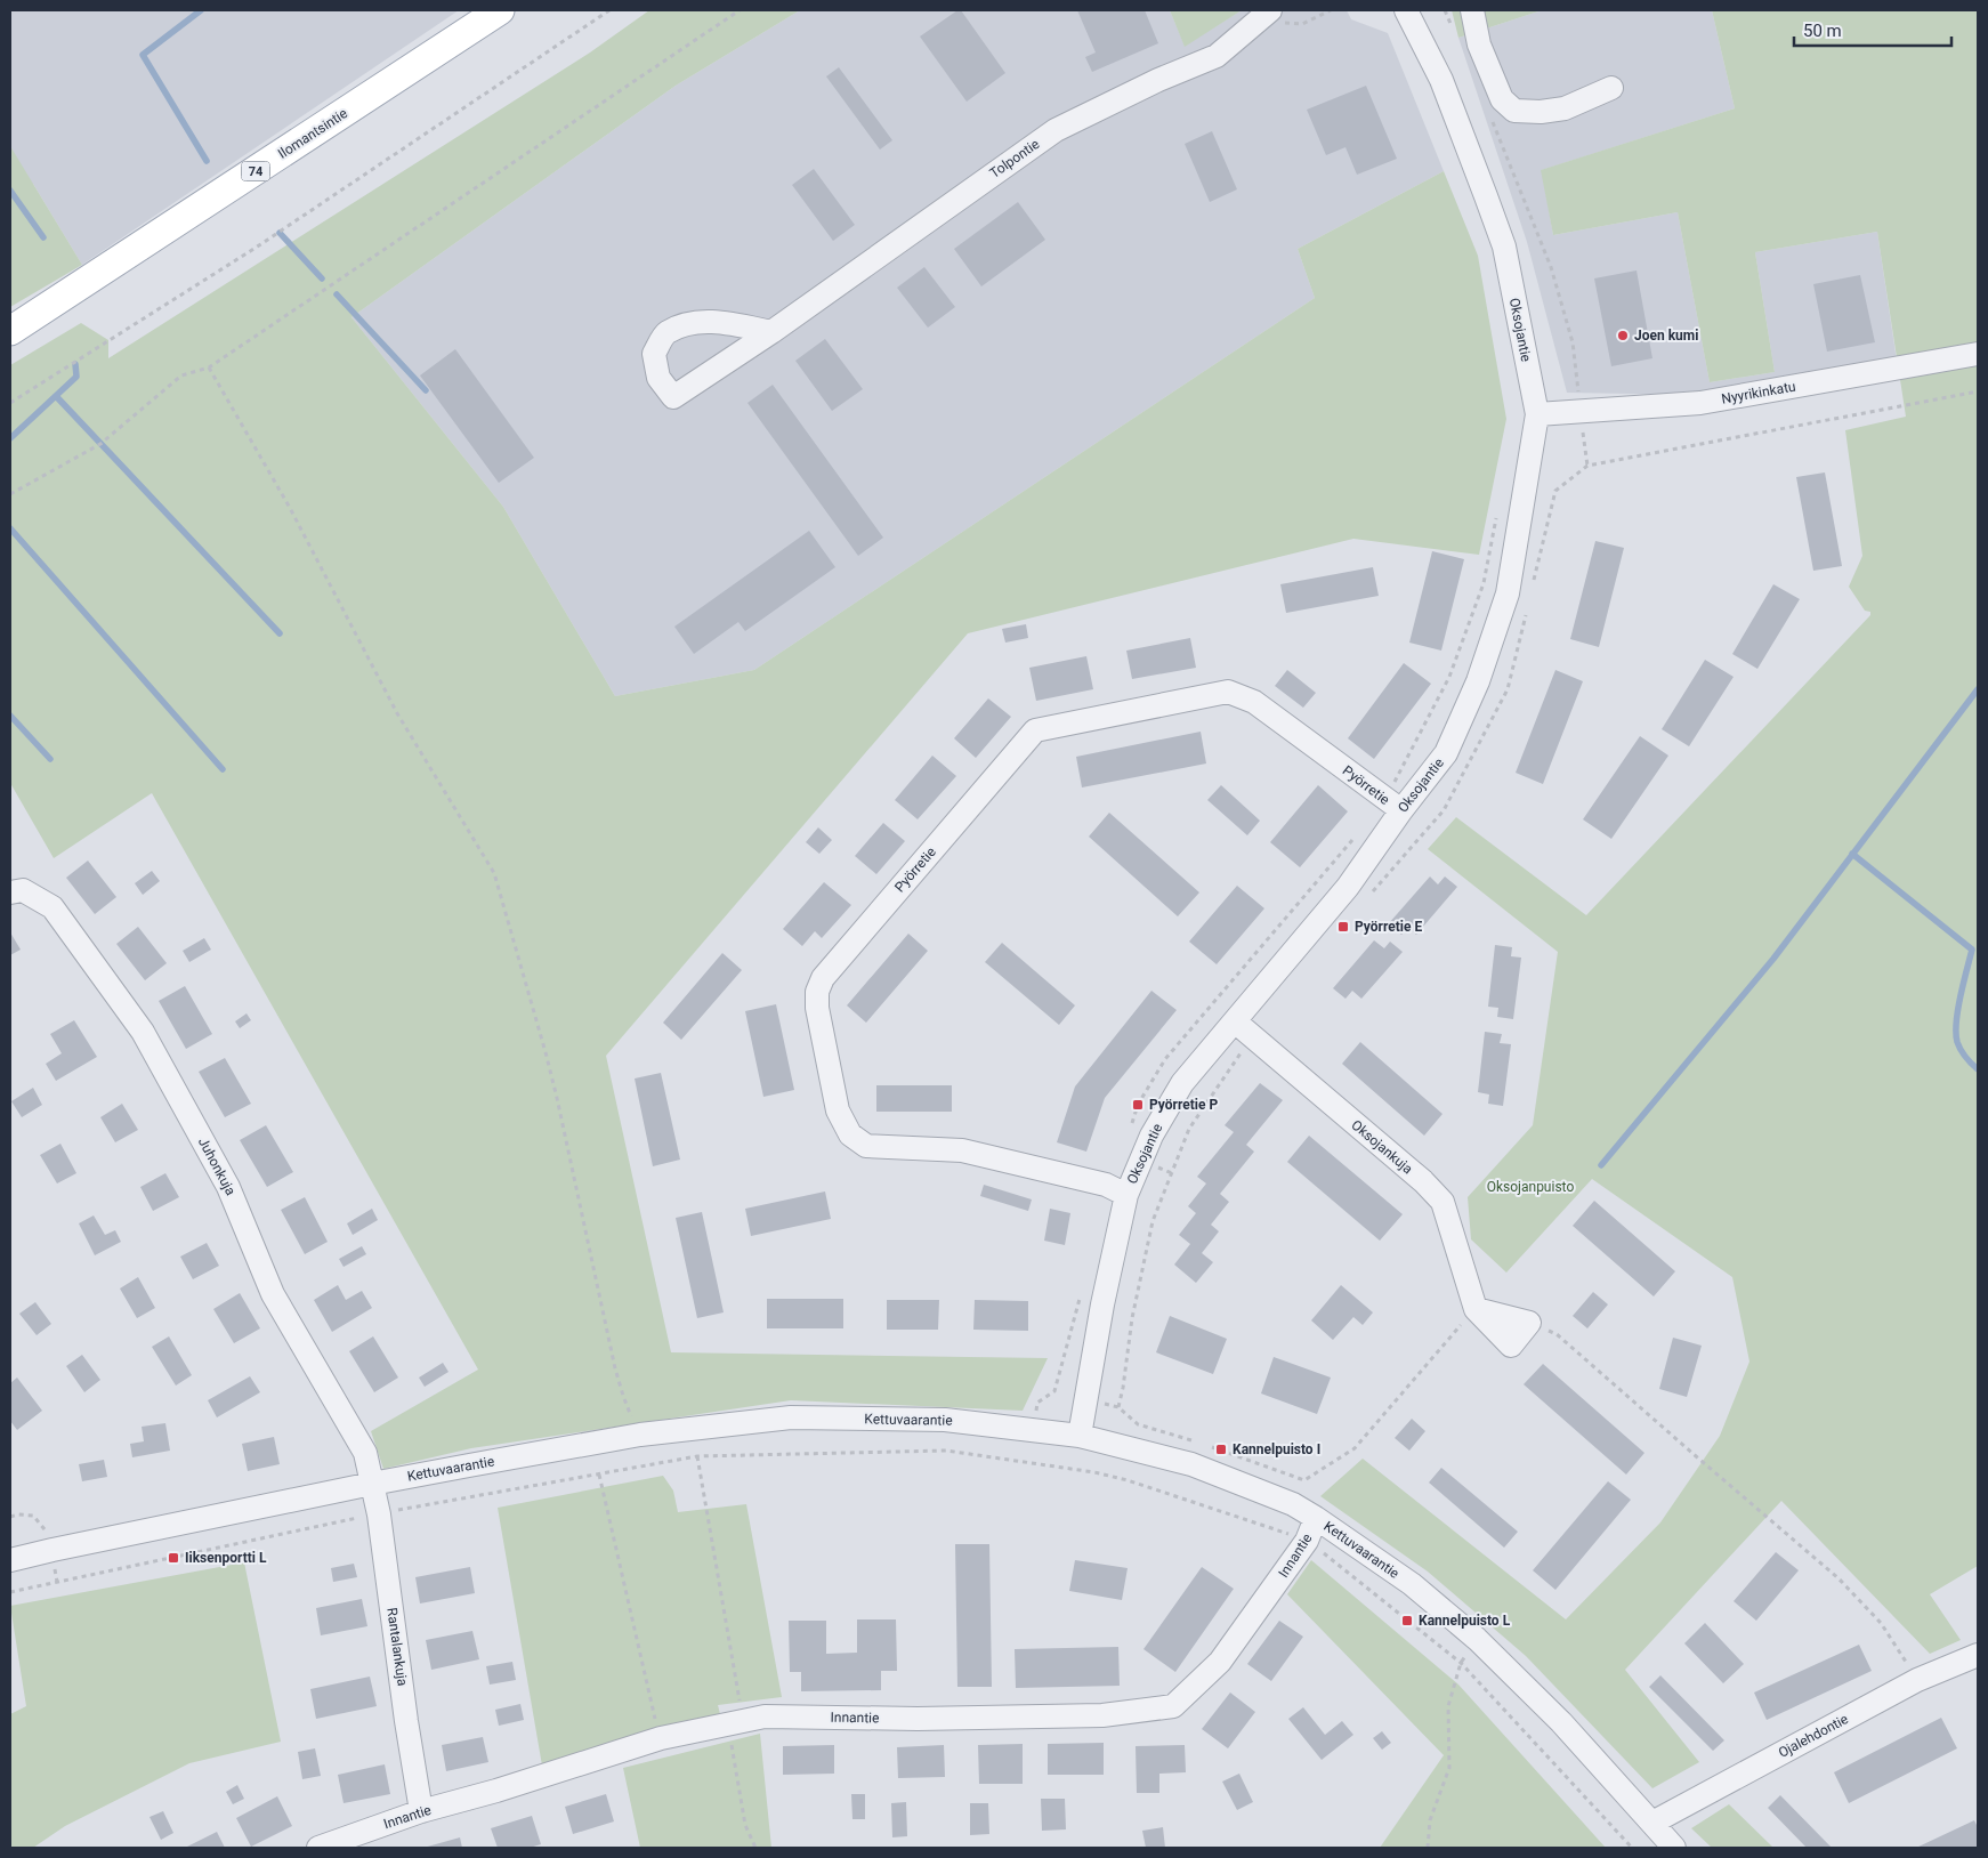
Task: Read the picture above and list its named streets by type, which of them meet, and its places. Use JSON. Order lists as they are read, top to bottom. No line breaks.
{"streets":{"main road":["Ilomantsintie","74"],"street":["Tolpontie","Oksojantie","Nyyrikinkatu","Pyörretie","Oksojankuja","Juhonkuja","Kettuvaarantie","Innantie","Rantalankuja","Ojalehdontie"]},"crossings":[["Oksojantie","Nyyrikinkatu"],["Oksojantie","Pyörretie"],["Oksojantie","Oksojankuja"],["Oksojantie","Kettuvaarantie"],["Juhonkuja","Kettuvaarantie"],["Juhonkuja","Rantalankuja"],["Kettuvaarantie","Innantie"],["Kettuvaarantie","Rantalankuja"],["Kettuvaarantie","Ojalehdontie"],["Innantie","Rantalankuja"]],"parks":["Oksojanpuisto"],"places":{"other":["Joen kumi"],"transit":["Pyörretie E","Pyörretie P","Kannelpuisto I","Iiksenportti L","Kannelpuisto L"]},"scale_bar":"50 m"}
